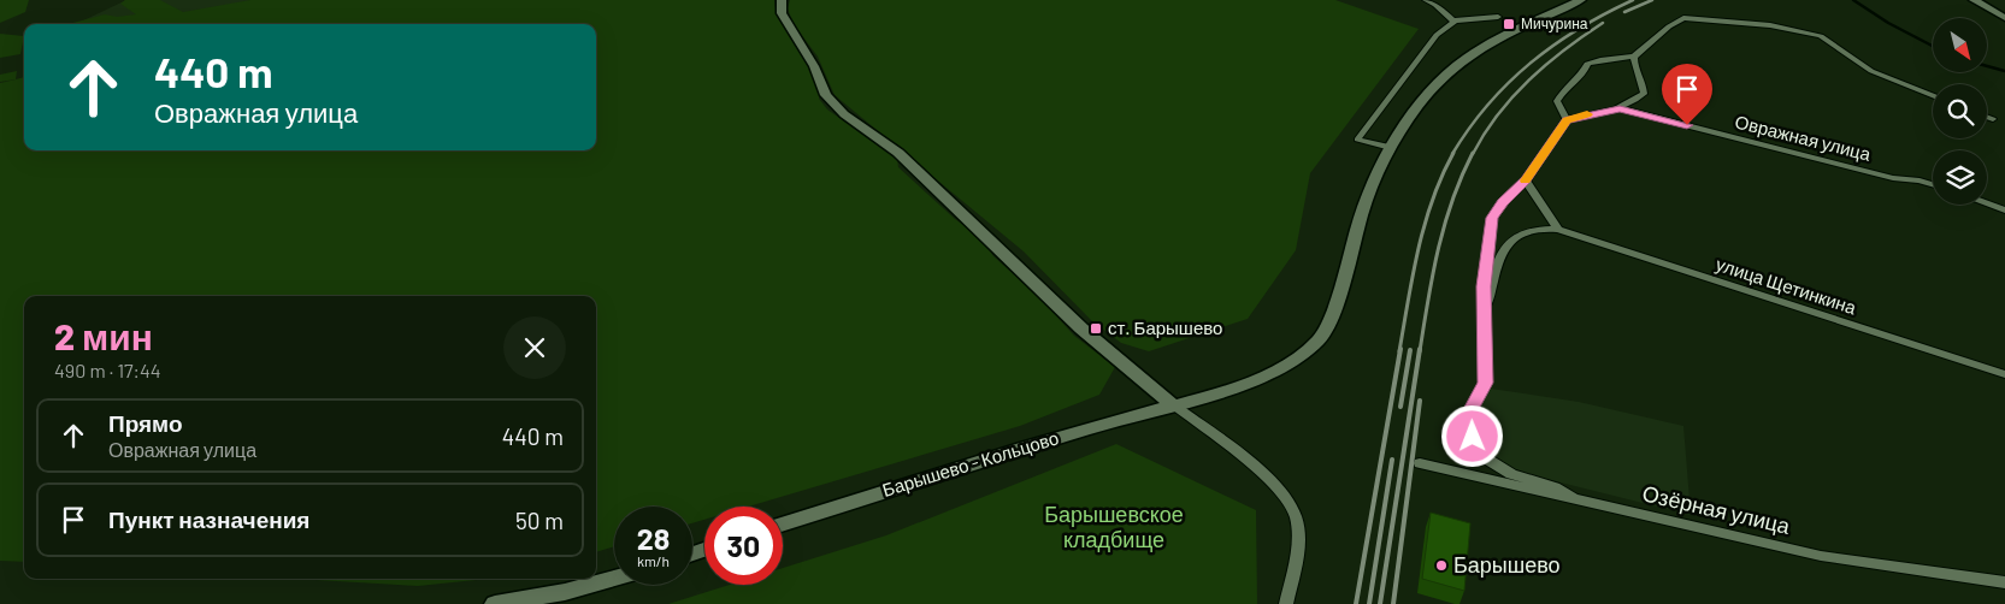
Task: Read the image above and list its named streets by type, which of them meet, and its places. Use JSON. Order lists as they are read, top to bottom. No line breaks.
{"streets":{"main road":["Барышево - Кольцово"],"street":["Овражная улица","улица Щетинкина","Озёрная улица"]},"parks":["Барышевское кладбище"],"places":{"transit":["Мичурина","ст. Барышево"],"other":["Барышево"]},"north":"bottom right","page":{"turn":["440 m","Овражная улица"],"heading":["2 мин","490 m · 17:44"],"list":[{"name":"Прямо","note":"Овражная улица","value":"440 m"},{"name":"Пункт назначения","value":"50 m"}],"speed":"28 km/h","limit":"30"}}
